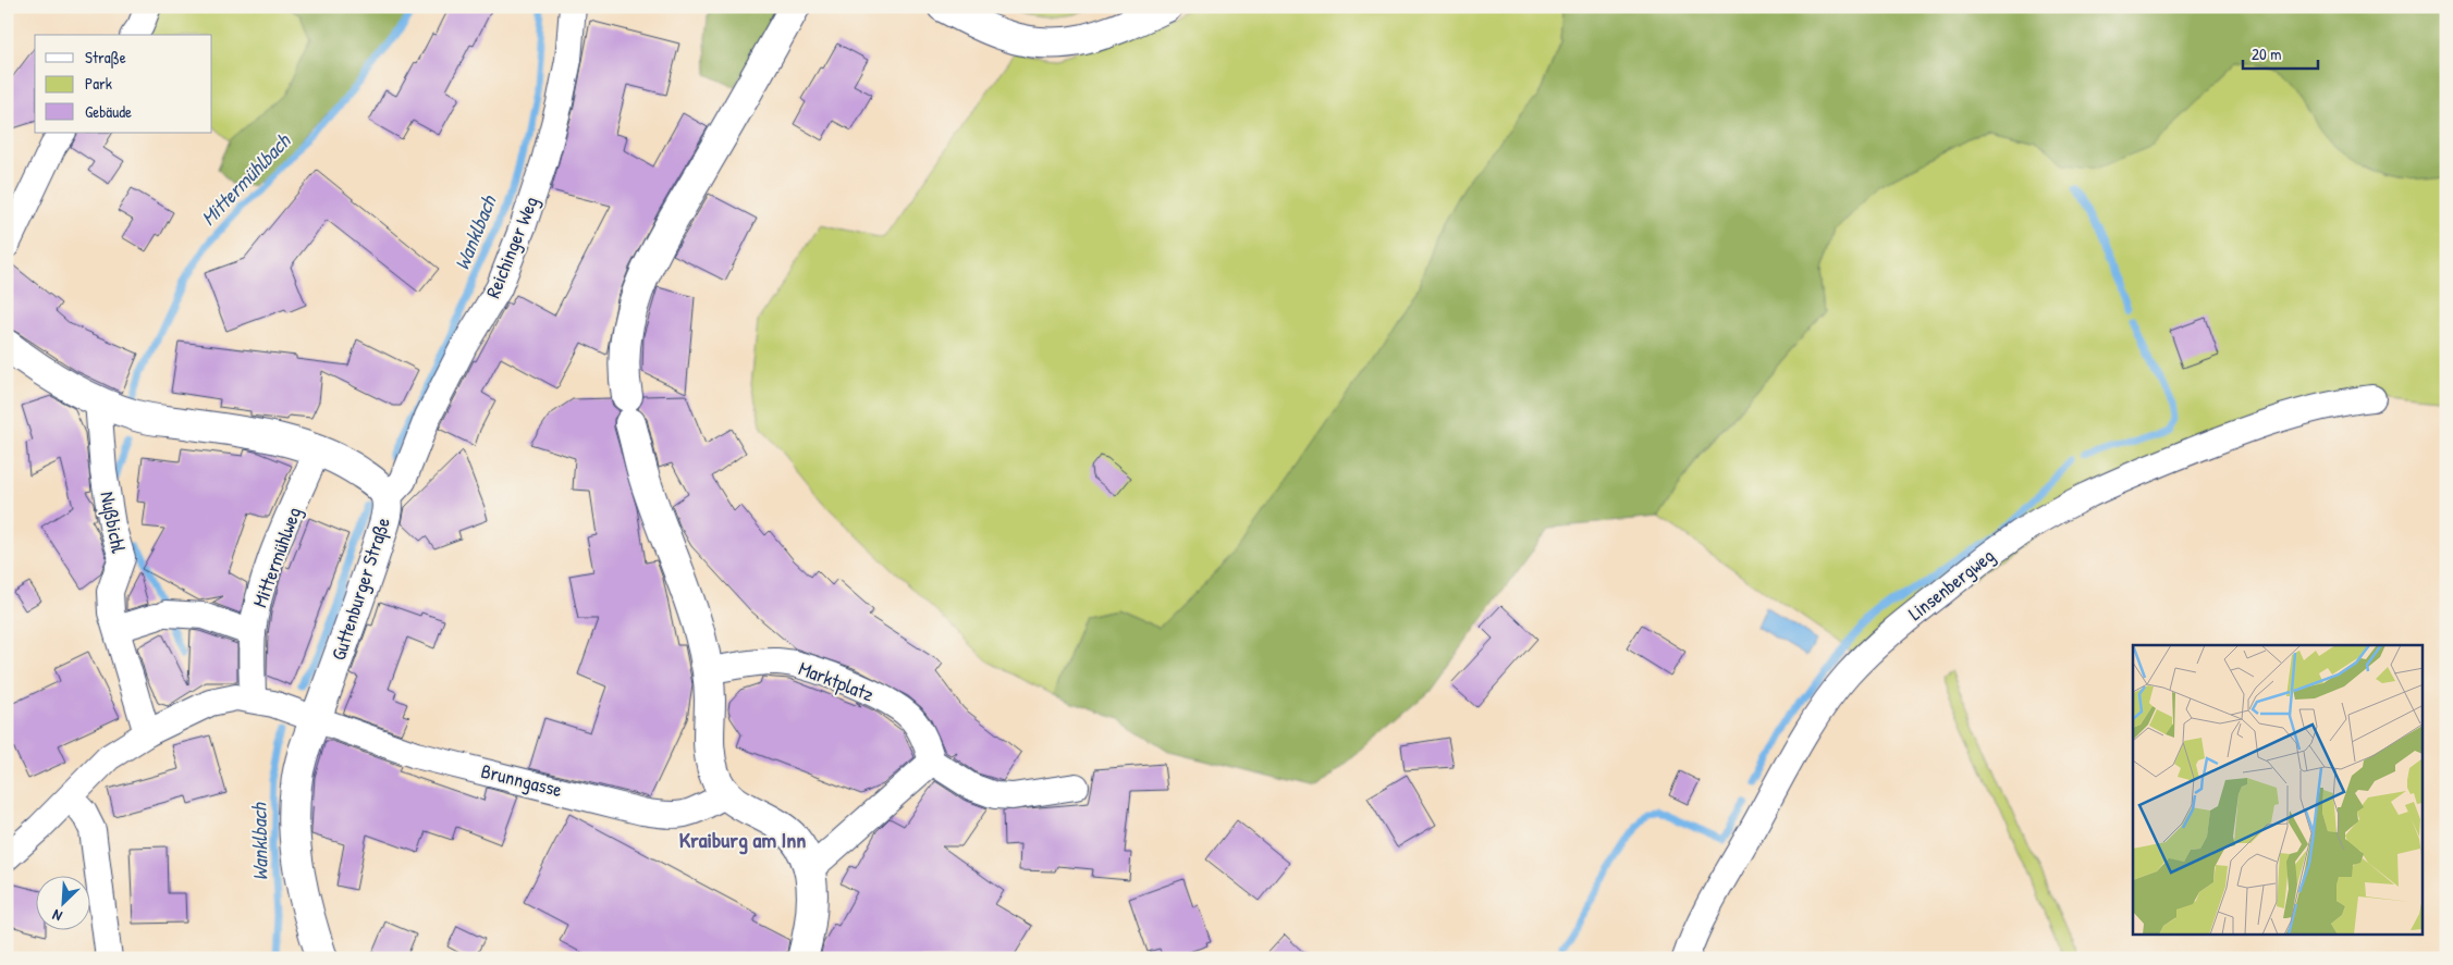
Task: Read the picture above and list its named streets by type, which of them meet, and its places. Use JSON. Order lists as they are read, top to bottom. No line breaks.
{"streets":{"main road":["Guttenburger Straße"],"street":["Reichinger Weg","Nußbichl","Mittermühlweg","Linsenbergweg","Marktplatz","Brunngasse"]},"crossings":[["Reichinger Weg","Guttenburger Straße"],["Nußbichl","Guttenburger Straße"],["Mittermühlweg","Guttenburger Straße"],["Guttenburger Straße","Brunngasse"]],"districts":["Kraiburg am Inn"],"water":["Mittermühlbach","Wanklbach"],"legend":["Straße","Park","Gebäude"],"scale_bar":"20 m","north":"bottom left"}
